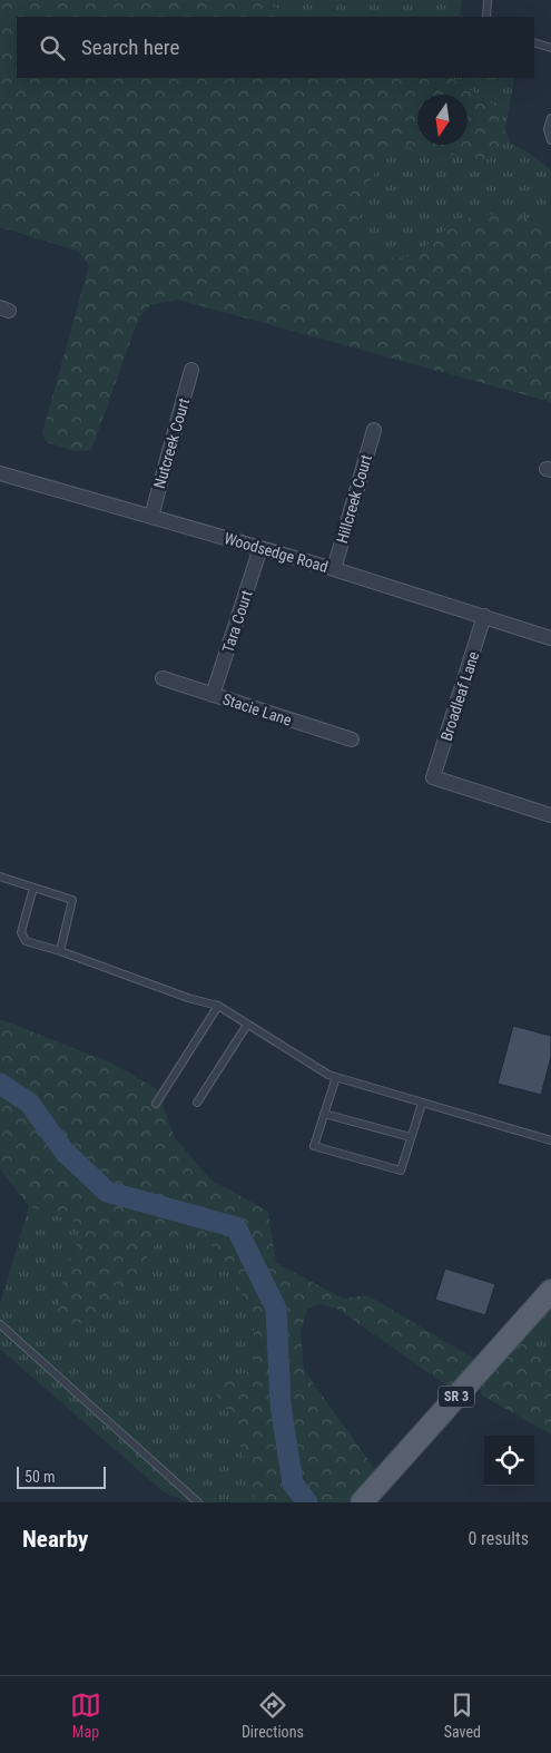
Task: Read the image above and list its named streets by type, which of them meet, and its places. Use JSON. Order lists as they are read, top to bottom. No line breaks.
{"streets":{"main road":["SR 3"],"street":["Nutcreek Court","Hillcreek Court","Woodsedge Road","Tara Court","Broadleaf Lane","Stacie Lane"]},"crossings":[["Nutcreek Court","Woodsedge Road"],["Hillcreek Court","Woodsedge Road"],["Woodsedge Road","Tara Court"],["Woodsedge Road","Broadleaf Lane"],["Tara Court","Stacie Lane"]],"scale_bar":"50 m","north":"bottom","page":{"search":"Search here","scale":"50 m","heading":["Nearby","0 results"],"nav":["Map","Directions","Saved"]}}
